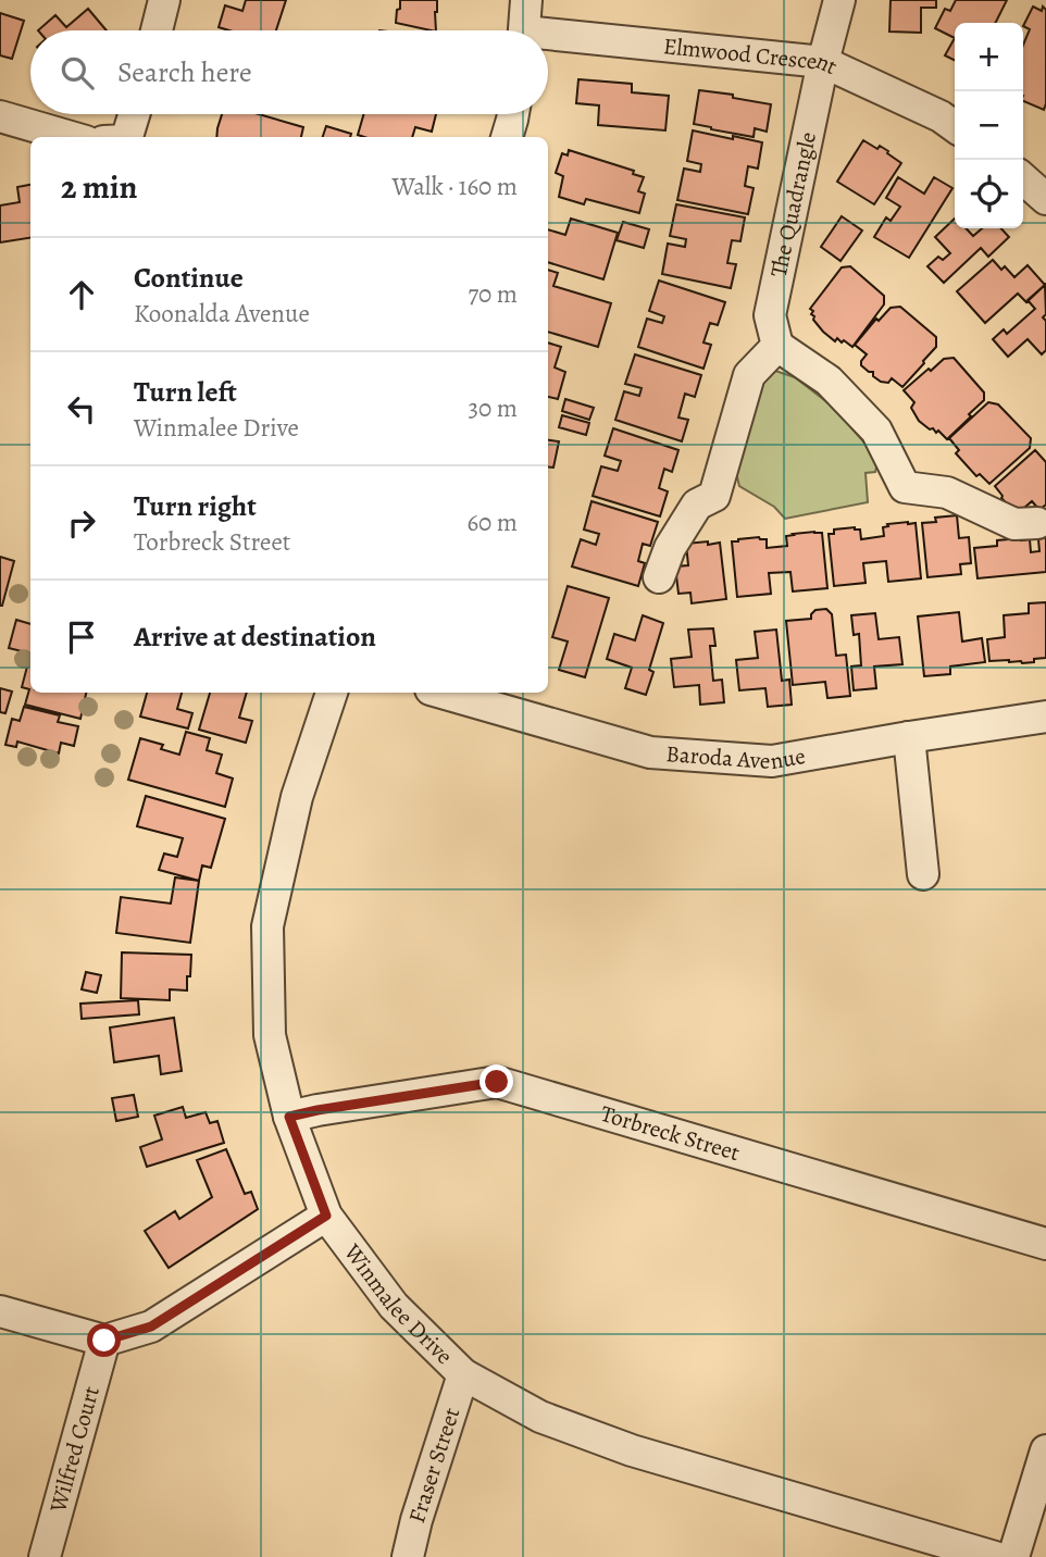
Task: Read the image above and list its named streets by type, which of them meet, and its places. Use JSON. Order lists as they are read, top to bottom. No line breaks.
{"streets":{"street":["Elmwood Crescent","The Quadrangle","Baroda Avenue","Torbreck Street","Winmalee Drive","Wilfred Court","Fraser Street"]},"crossings":[["Elmwood Crescent","The Quadrangle"],["Torbreck Street","Winmalee Drive"],["Winmalee Drive","Fraser Street"]],"page":{"map_buttons":["+","−"],"search":"Search here","heading":["2 min","Walk · 160 m"],"list":[["Continue","Koonalda Avenue","70 m"],["Turn left","Winmalee Drive","30 m"],["Turn right","Torbreck Street","60 m"],"Arrive at destination"]}}
